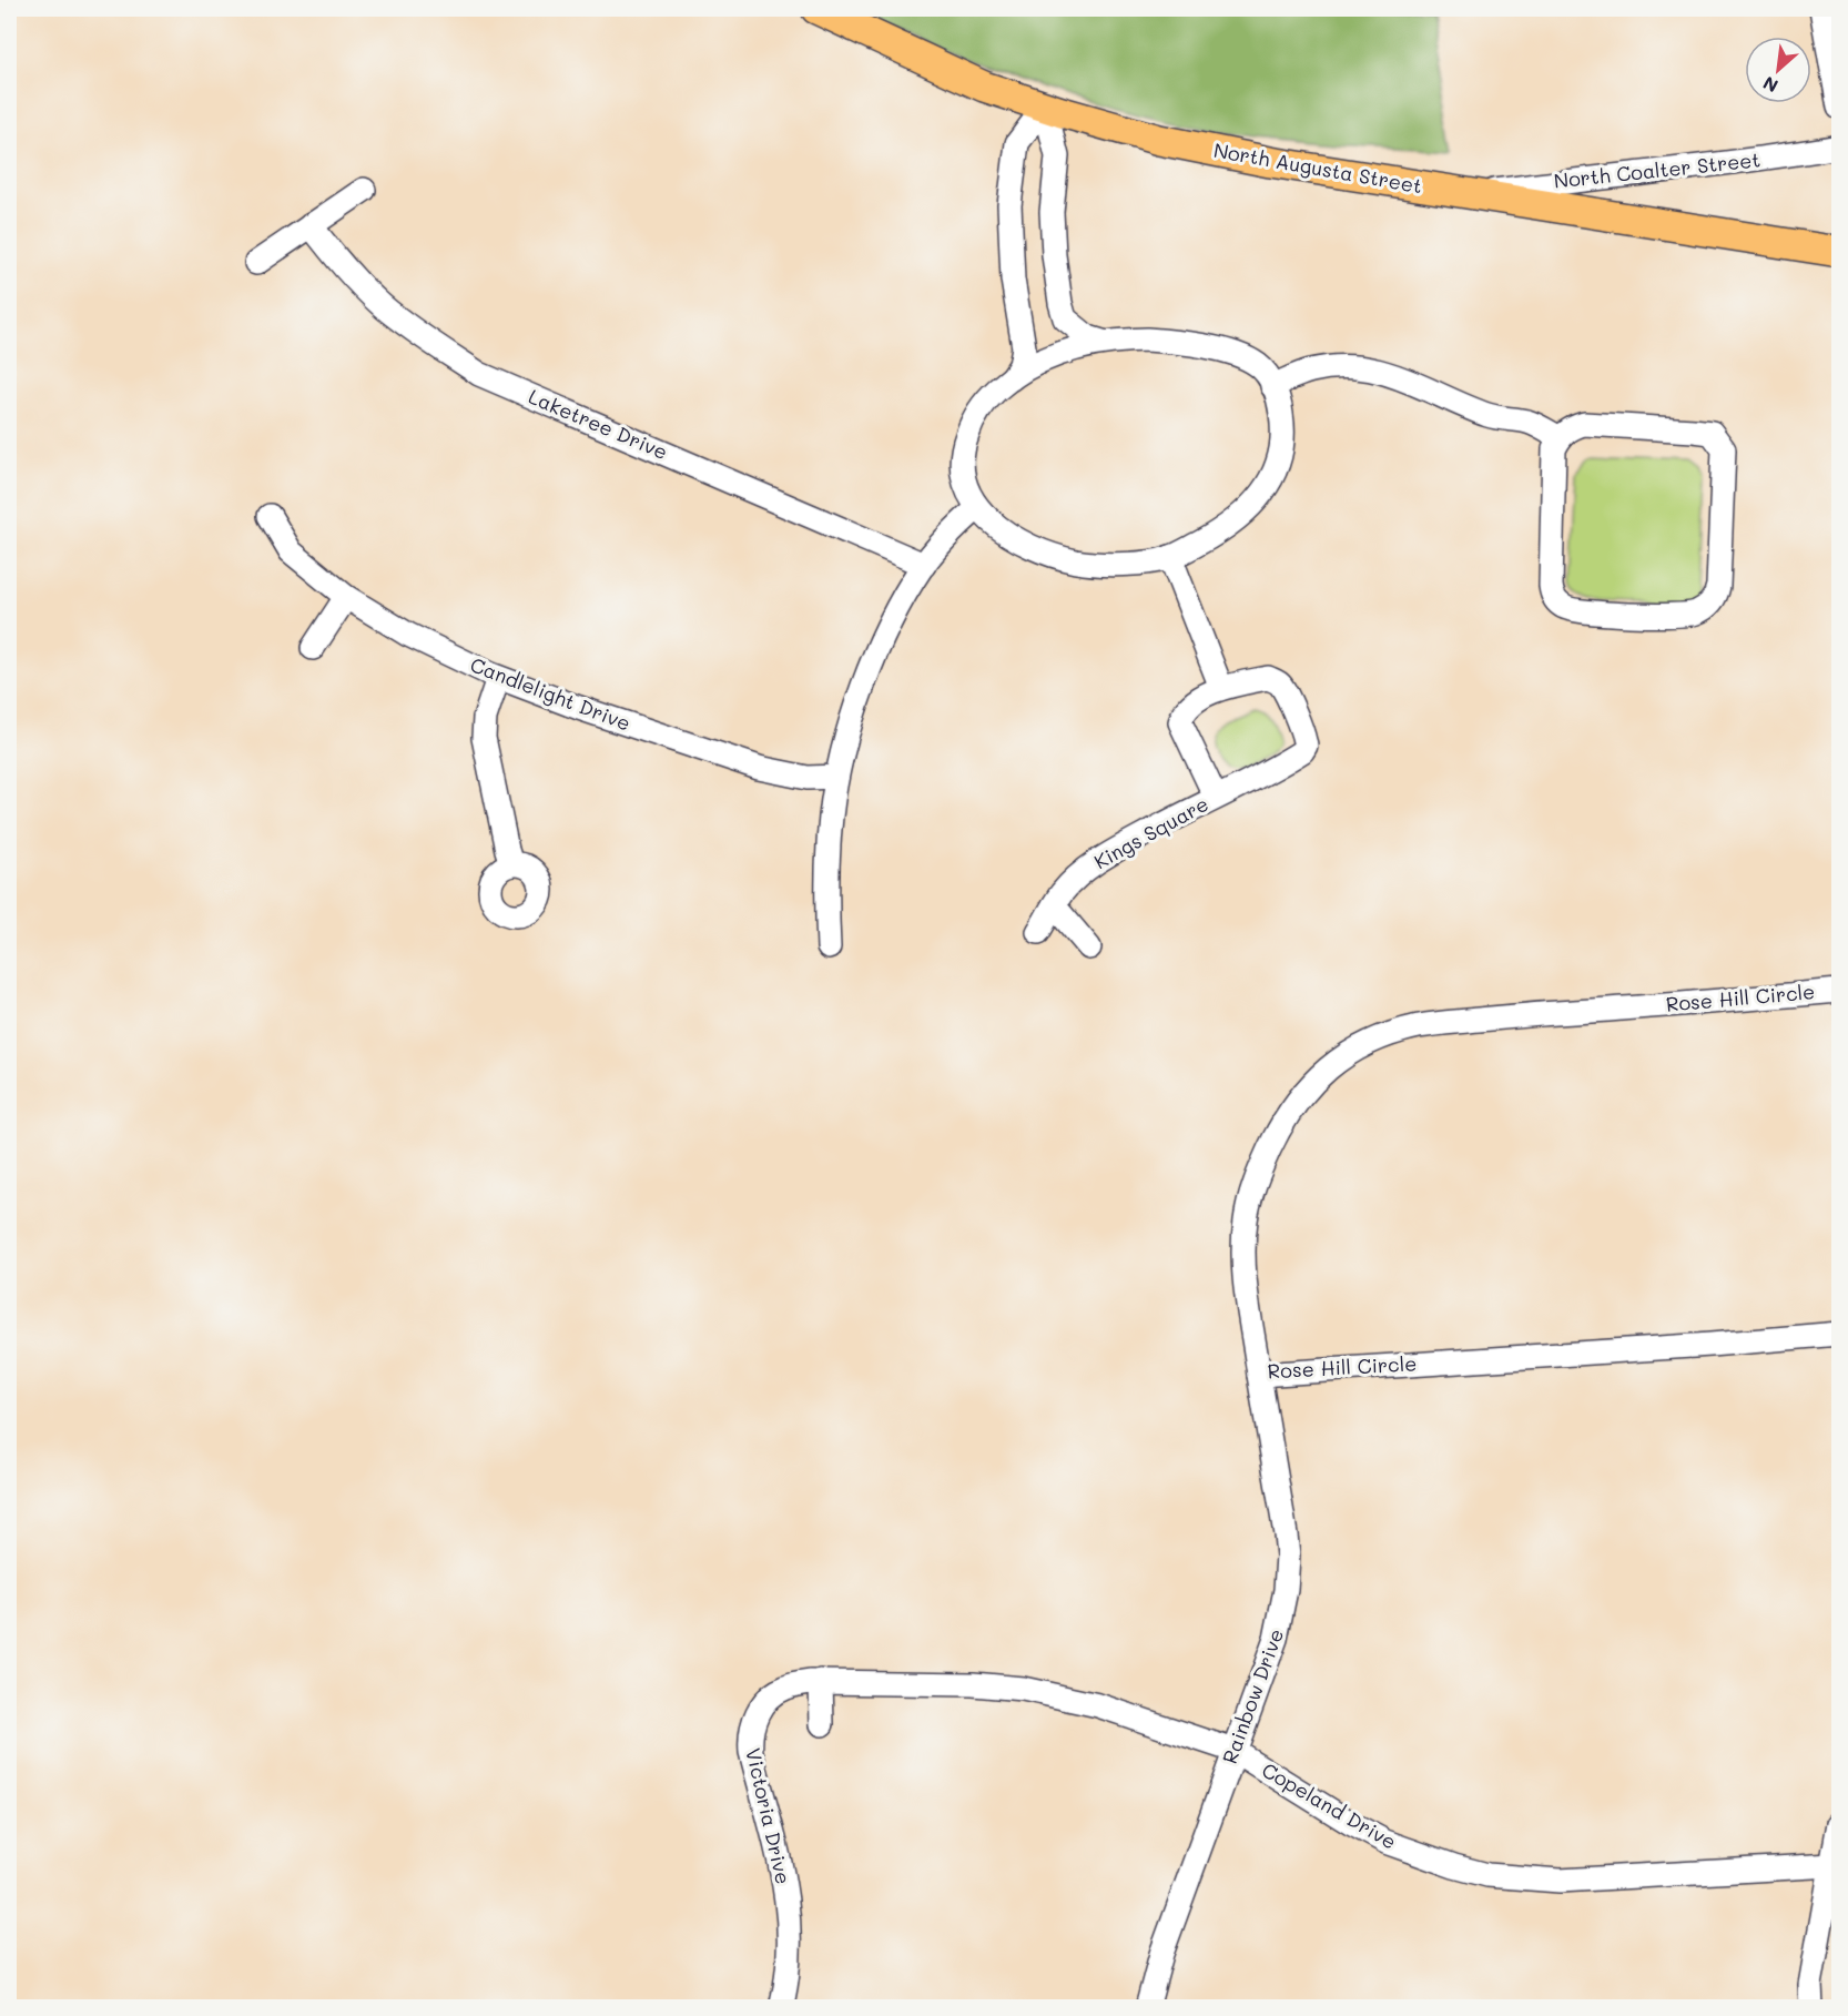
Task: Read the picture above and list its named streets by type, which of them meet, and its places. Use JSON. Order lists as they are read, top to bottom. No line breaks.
{"streets":{"main road":["North Augusta Street"],"street":["North Coalter Street","Laketree Drive","Candlelight Drive","Kings Square","Rose Hill Circle","Rainbow Drive","Copeland Drive","Victoria Drive"]},"crossings":[["North Augusta Street","North Coalter Street"],["Rose Hill Circle","Rainbow Drive"],["Rainbow Drive","Copeland Drive"],["Copeland Drive","Victoria Drive"]],"north":"bottom left"}
